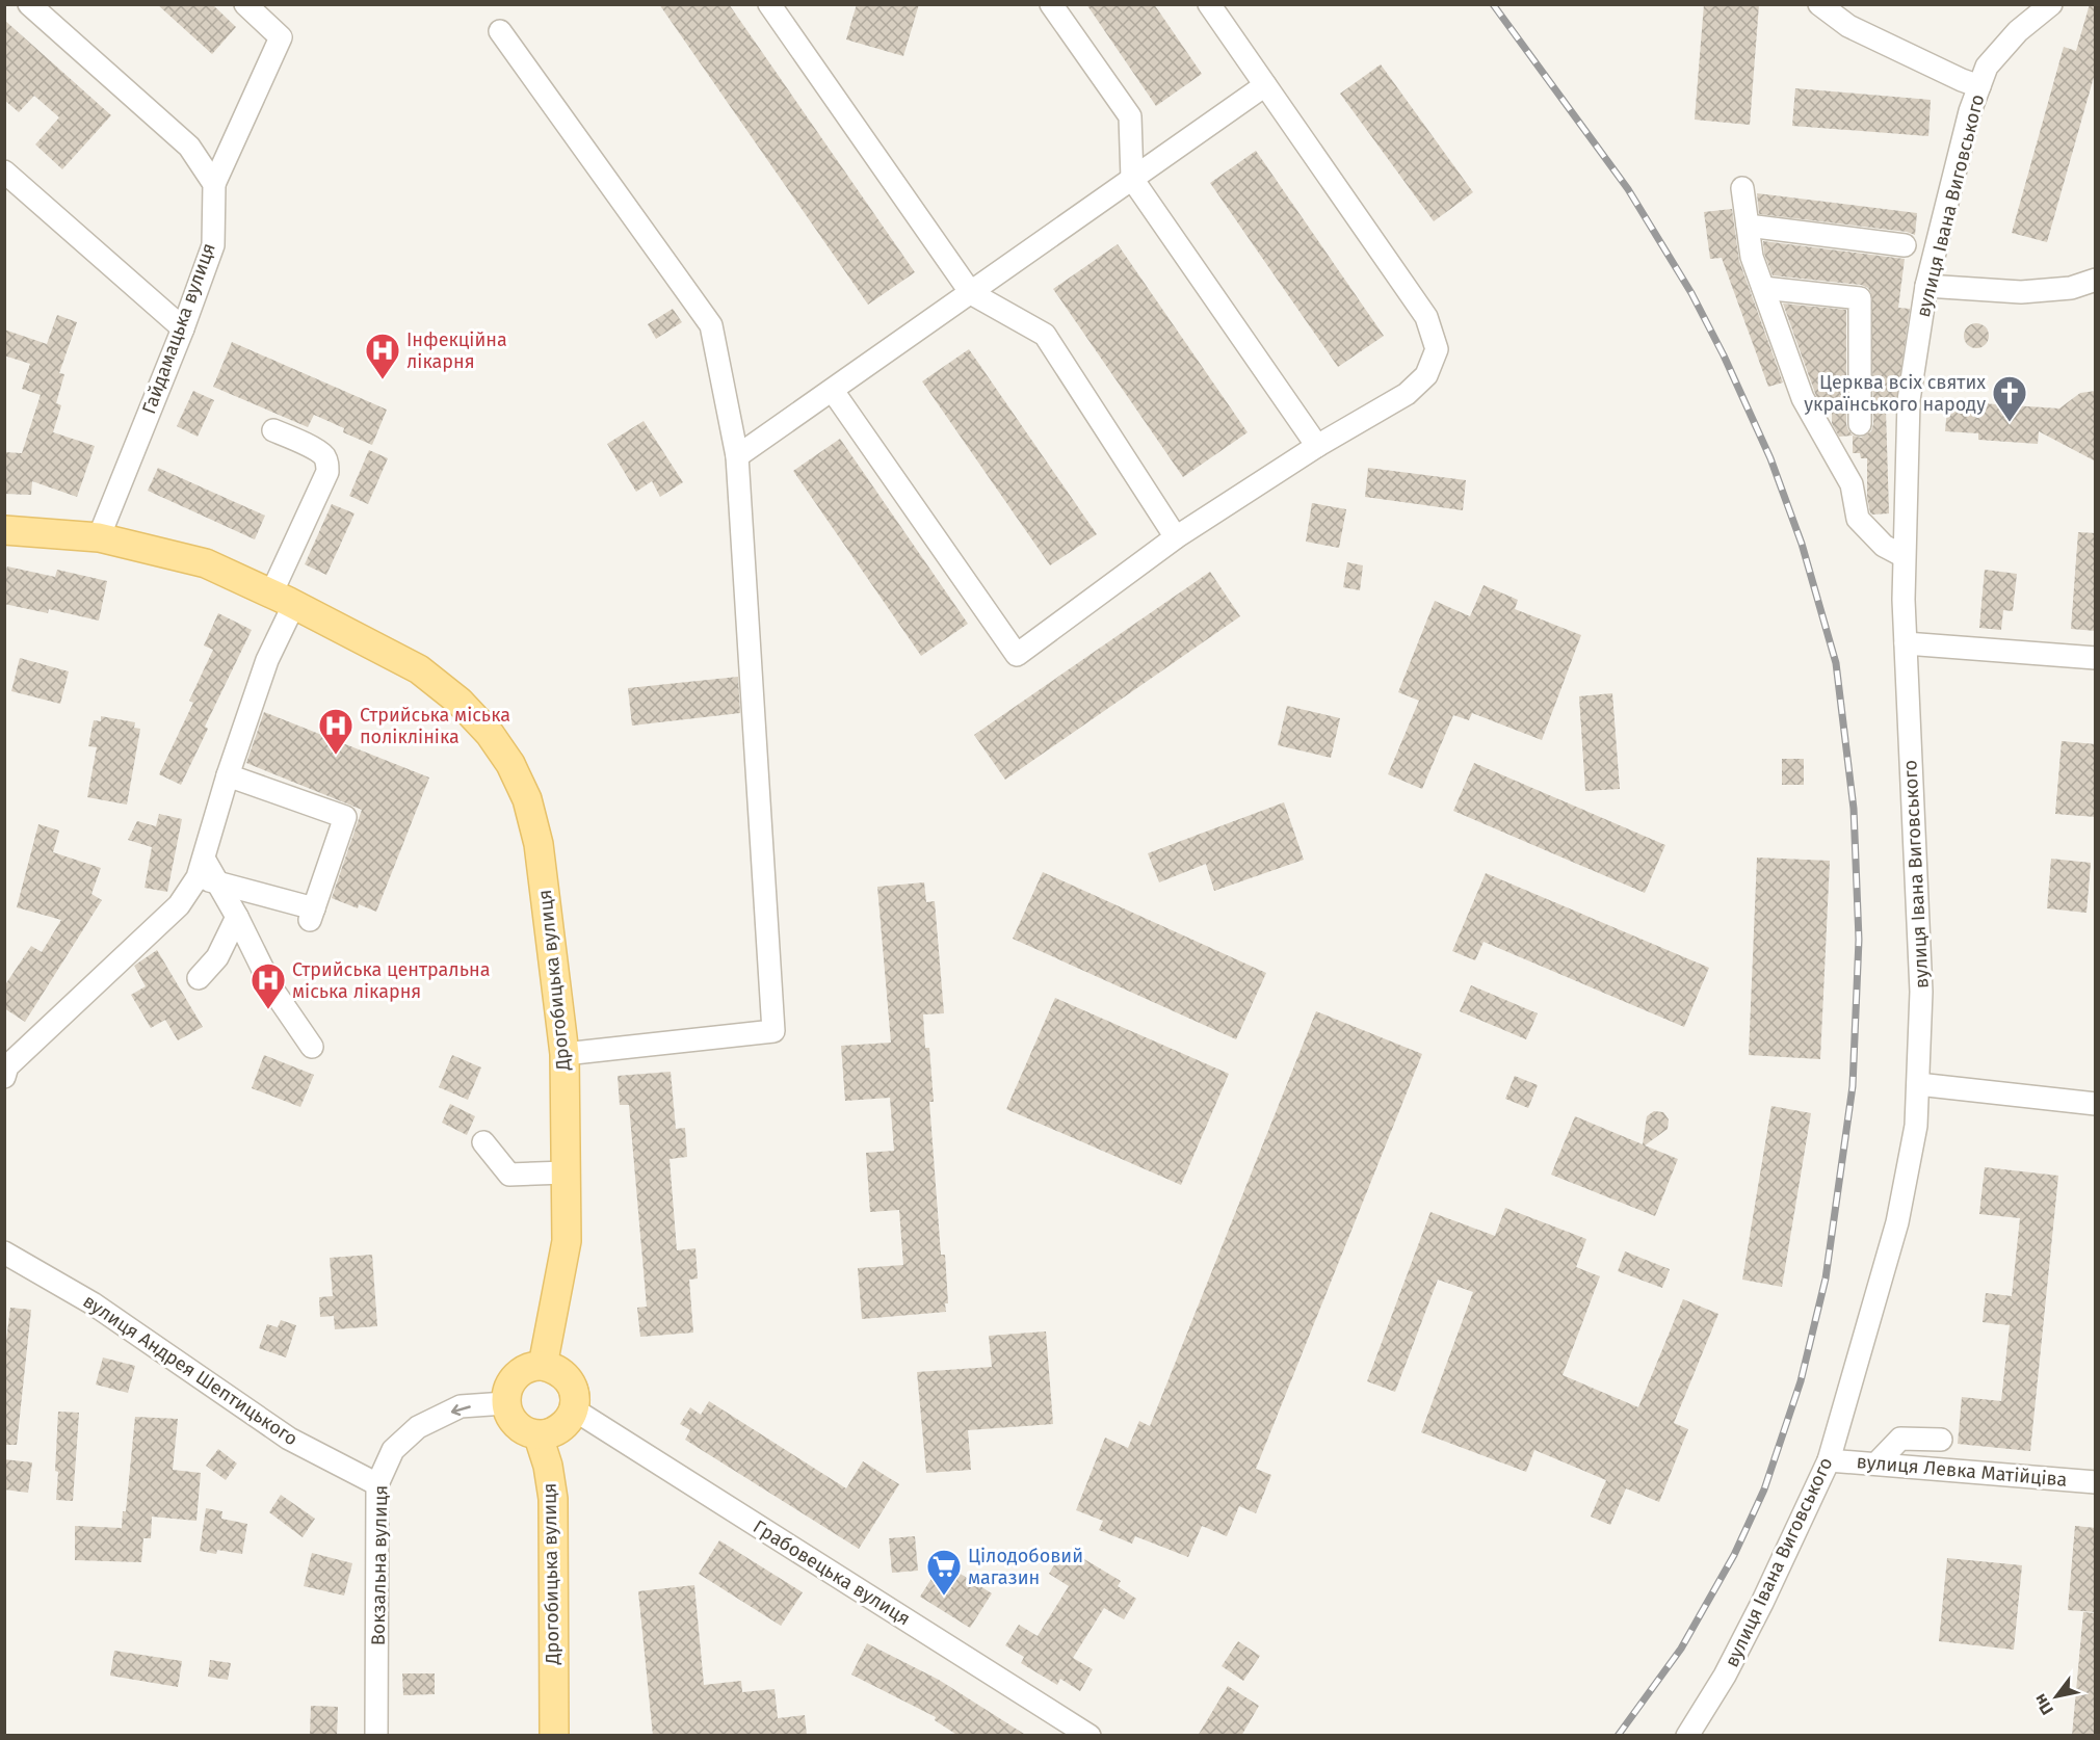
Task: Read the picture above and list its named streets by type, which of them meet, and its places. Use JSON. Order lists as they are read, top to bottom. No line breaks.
{"streets":{"main road":["Дрогобицька вулиця"],"street":["вулиця Івана Виговського","Гайдамацька вулиця","вулиця Андрея Шептицького","вулиця Левка Матійціва","Вокзальна вулиця","Грабовецька вулиця"]},"crossings":[["вулиця Івана Виговського","вулиця Левка Матійціва"],["Гайдамацька вулиця","Дрогобицька вулиця"],["Дрогобицька вулиця","Вокзальна вулиця"],["Дрогобицька вулиця","Грабовецька вулиця"],["вулиця Андрея Шептицького","Вокзальна вулиця"],["Вокзальна вулиця","Грабовецька вулиця"]],"one_way":["Вокзальна вулиця"],"places":{"hospital":["Інфекційна лікарня","Стрийська міська поліклініка","Стрийська центральна міська лікарня"],"church":["Церква всіх святих українського народу"],"supermarket":["Цілодобовий магазин"]},"north":"bottom left"}
